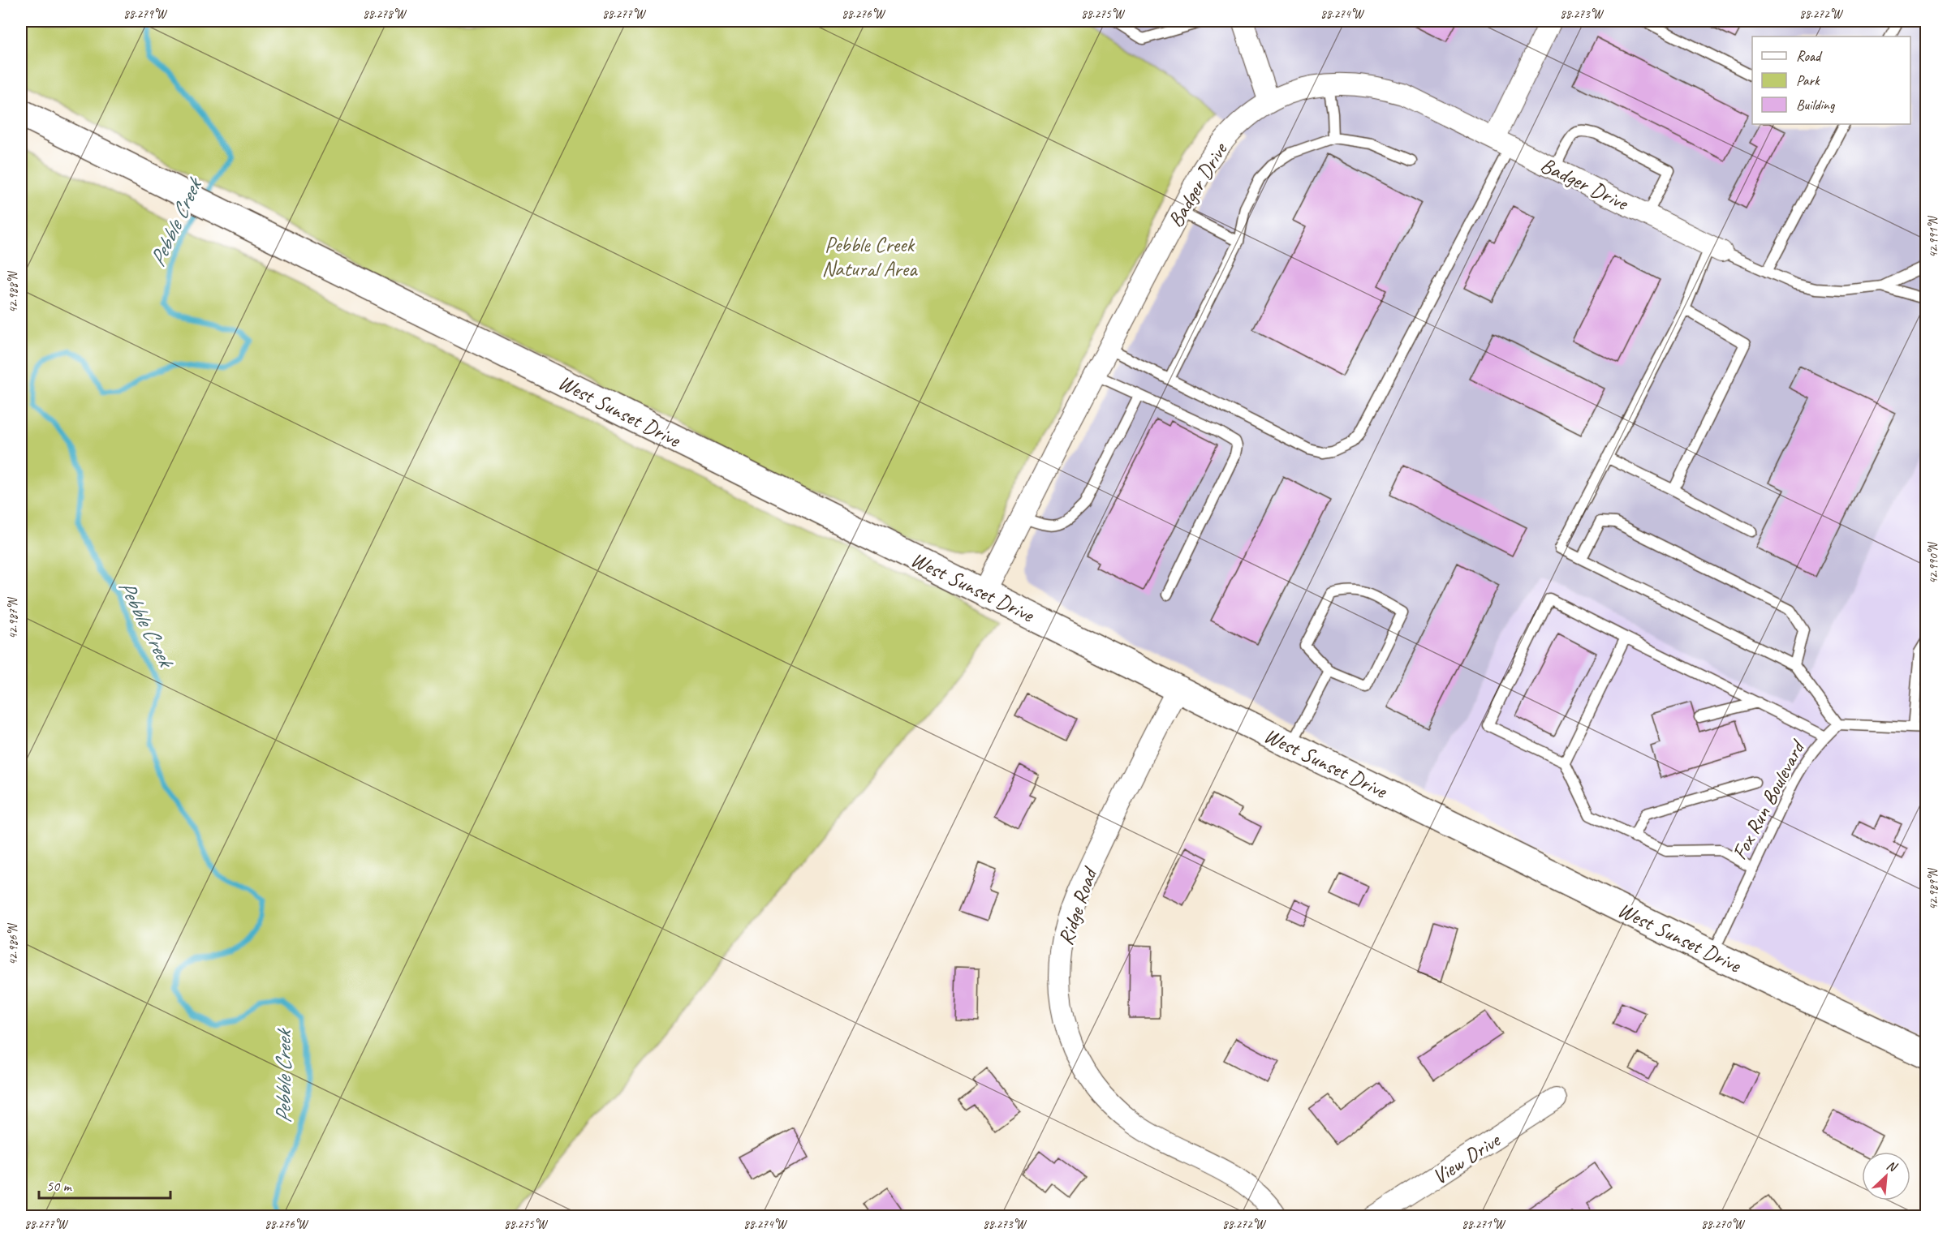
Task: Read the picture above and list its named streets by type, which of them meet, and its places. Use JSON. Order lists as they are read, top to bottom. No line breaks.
{"streets":{"main road":["West Sunset Drive"],"street":["Badger Drive","Ridge Road","View Drive"],"lane":["Fox Run Boulevard"]},"crossings":[["Badger Drive","West Sunset Drive"],["West Sunset Drive","Fox Run Boulevard"],["West Sunset Drive","Ridge Road"]],"water":["Pebble Creek"],"parks":["Pebble Creek Natural Area"],"legend":["Road","Park","Building"],"scale_bar":"50 m","north":"top right","coordinates":["88.279°W","88.278°W","88.277°W","88.276°W","88.275°W","88.274°W","88.273°W","88.272°W","42.991°N","42.988°N","42.990°N","42.987°N","42.989°N","42.986°N","88.271°W","88.270°W"]}
